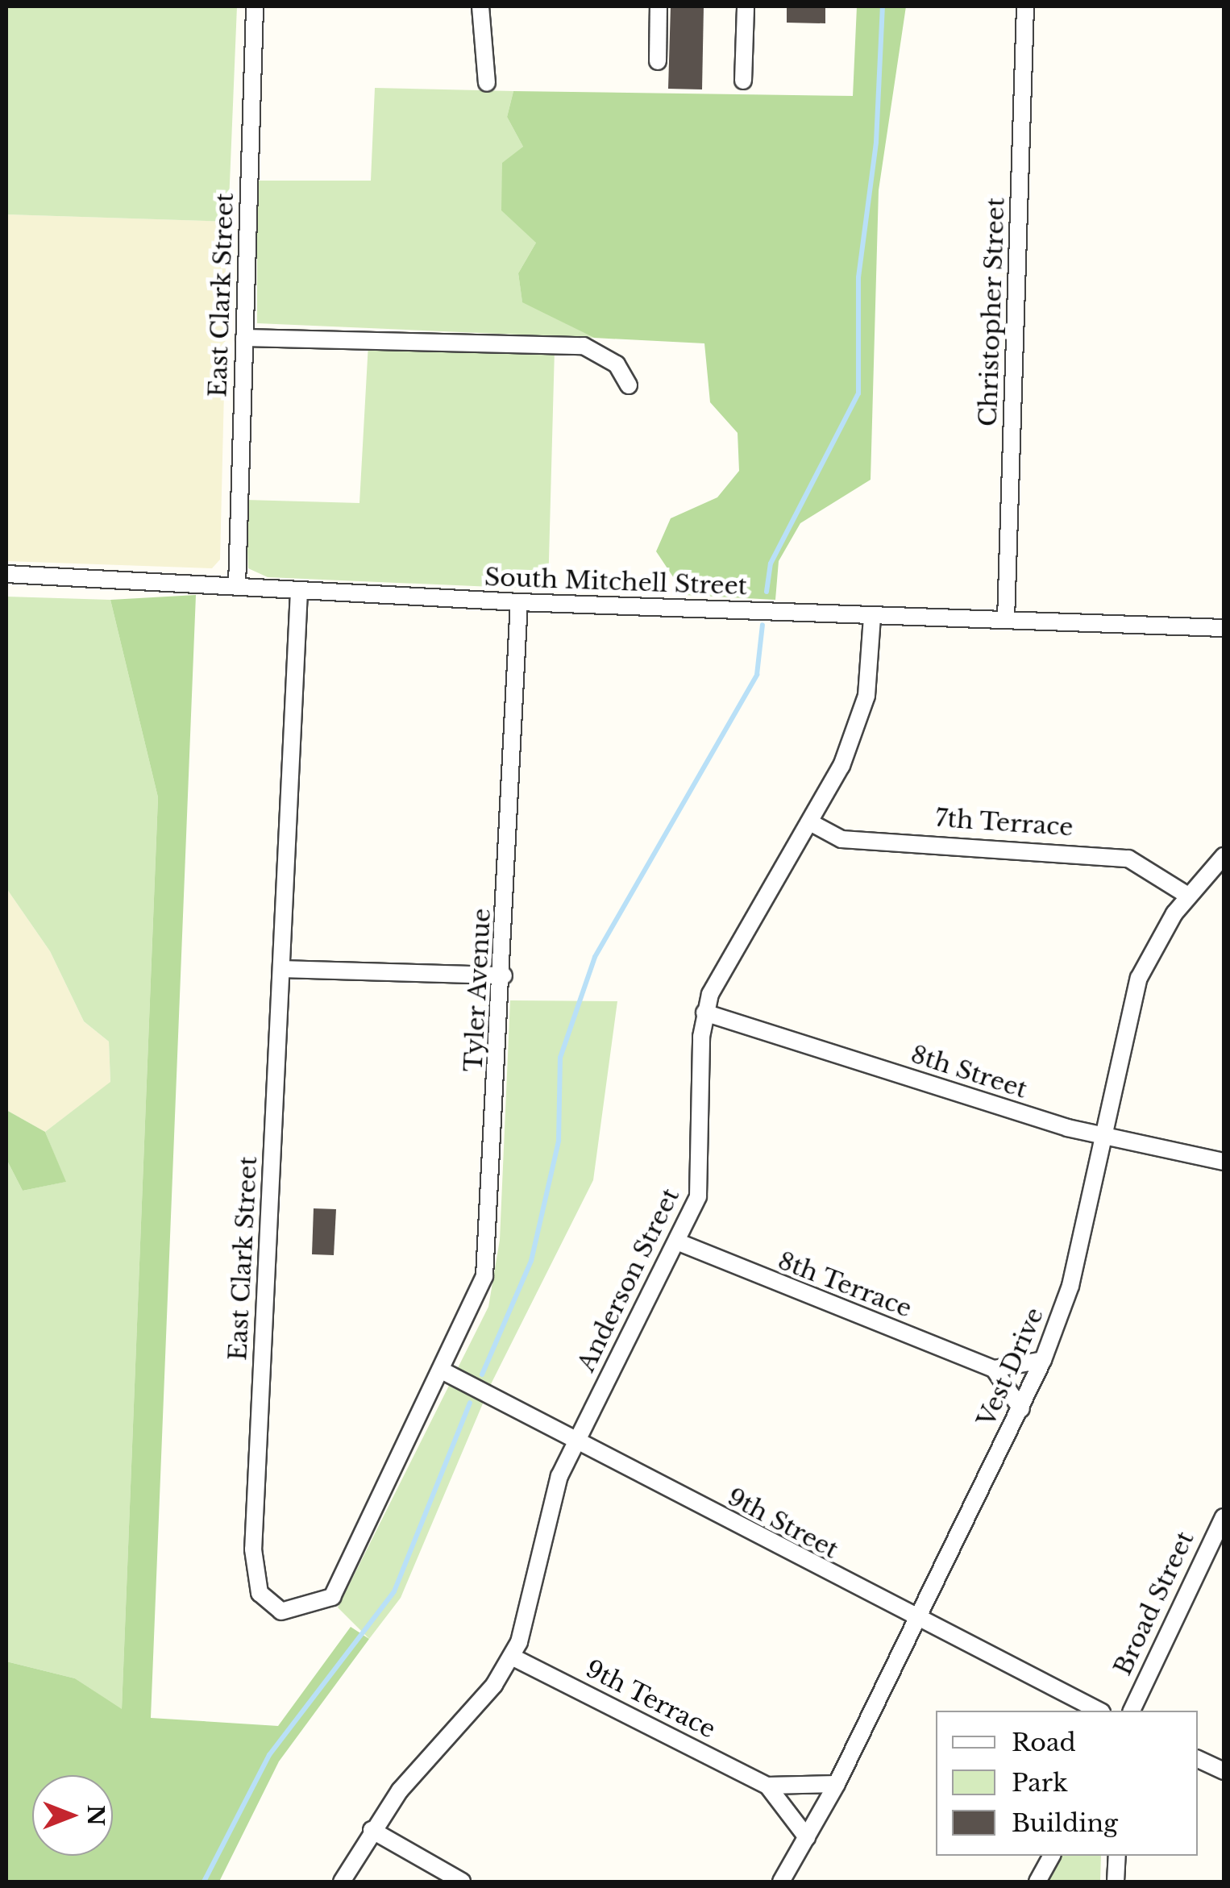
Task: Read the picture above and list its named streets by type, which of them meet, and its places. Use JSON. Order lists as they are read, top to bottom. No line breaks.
{"streets":{"street":["East Clark Street","Christopher Street","South Mitchell Street","7th Terrace","Tyler Avenue","8th Street","Anderson Street","8th Terrace","Vest Drive","9th Street","Broad Street","9th Terrace"]},"crossings":[["East Clark Street","South Mitchell Street"],["East Clark Street","Tyler Avenue"],["East Clark Street","9th Street"],["Christopher Street","South Mitchell Street"],["South Mitchell Street","Tyler Avenue"],["South Mitchell Street","Anderson Street"],["7th Terrace","Anderson Street"],["7th Terrace","Vest Drive"],["Tyler Avenue","9th Street"],["8th Street","Anderson Street"],["8th Street","Vest Drive"],["Anderson Street","8th Terrace"],["Anderson Street","9th Street"],["Anderson Street","9th Terrace"],["Vest Drive","9th Street"],["Vest Drive","9th Terrace"]],"legend":["Road","Park","Building"],"north":"right"}
